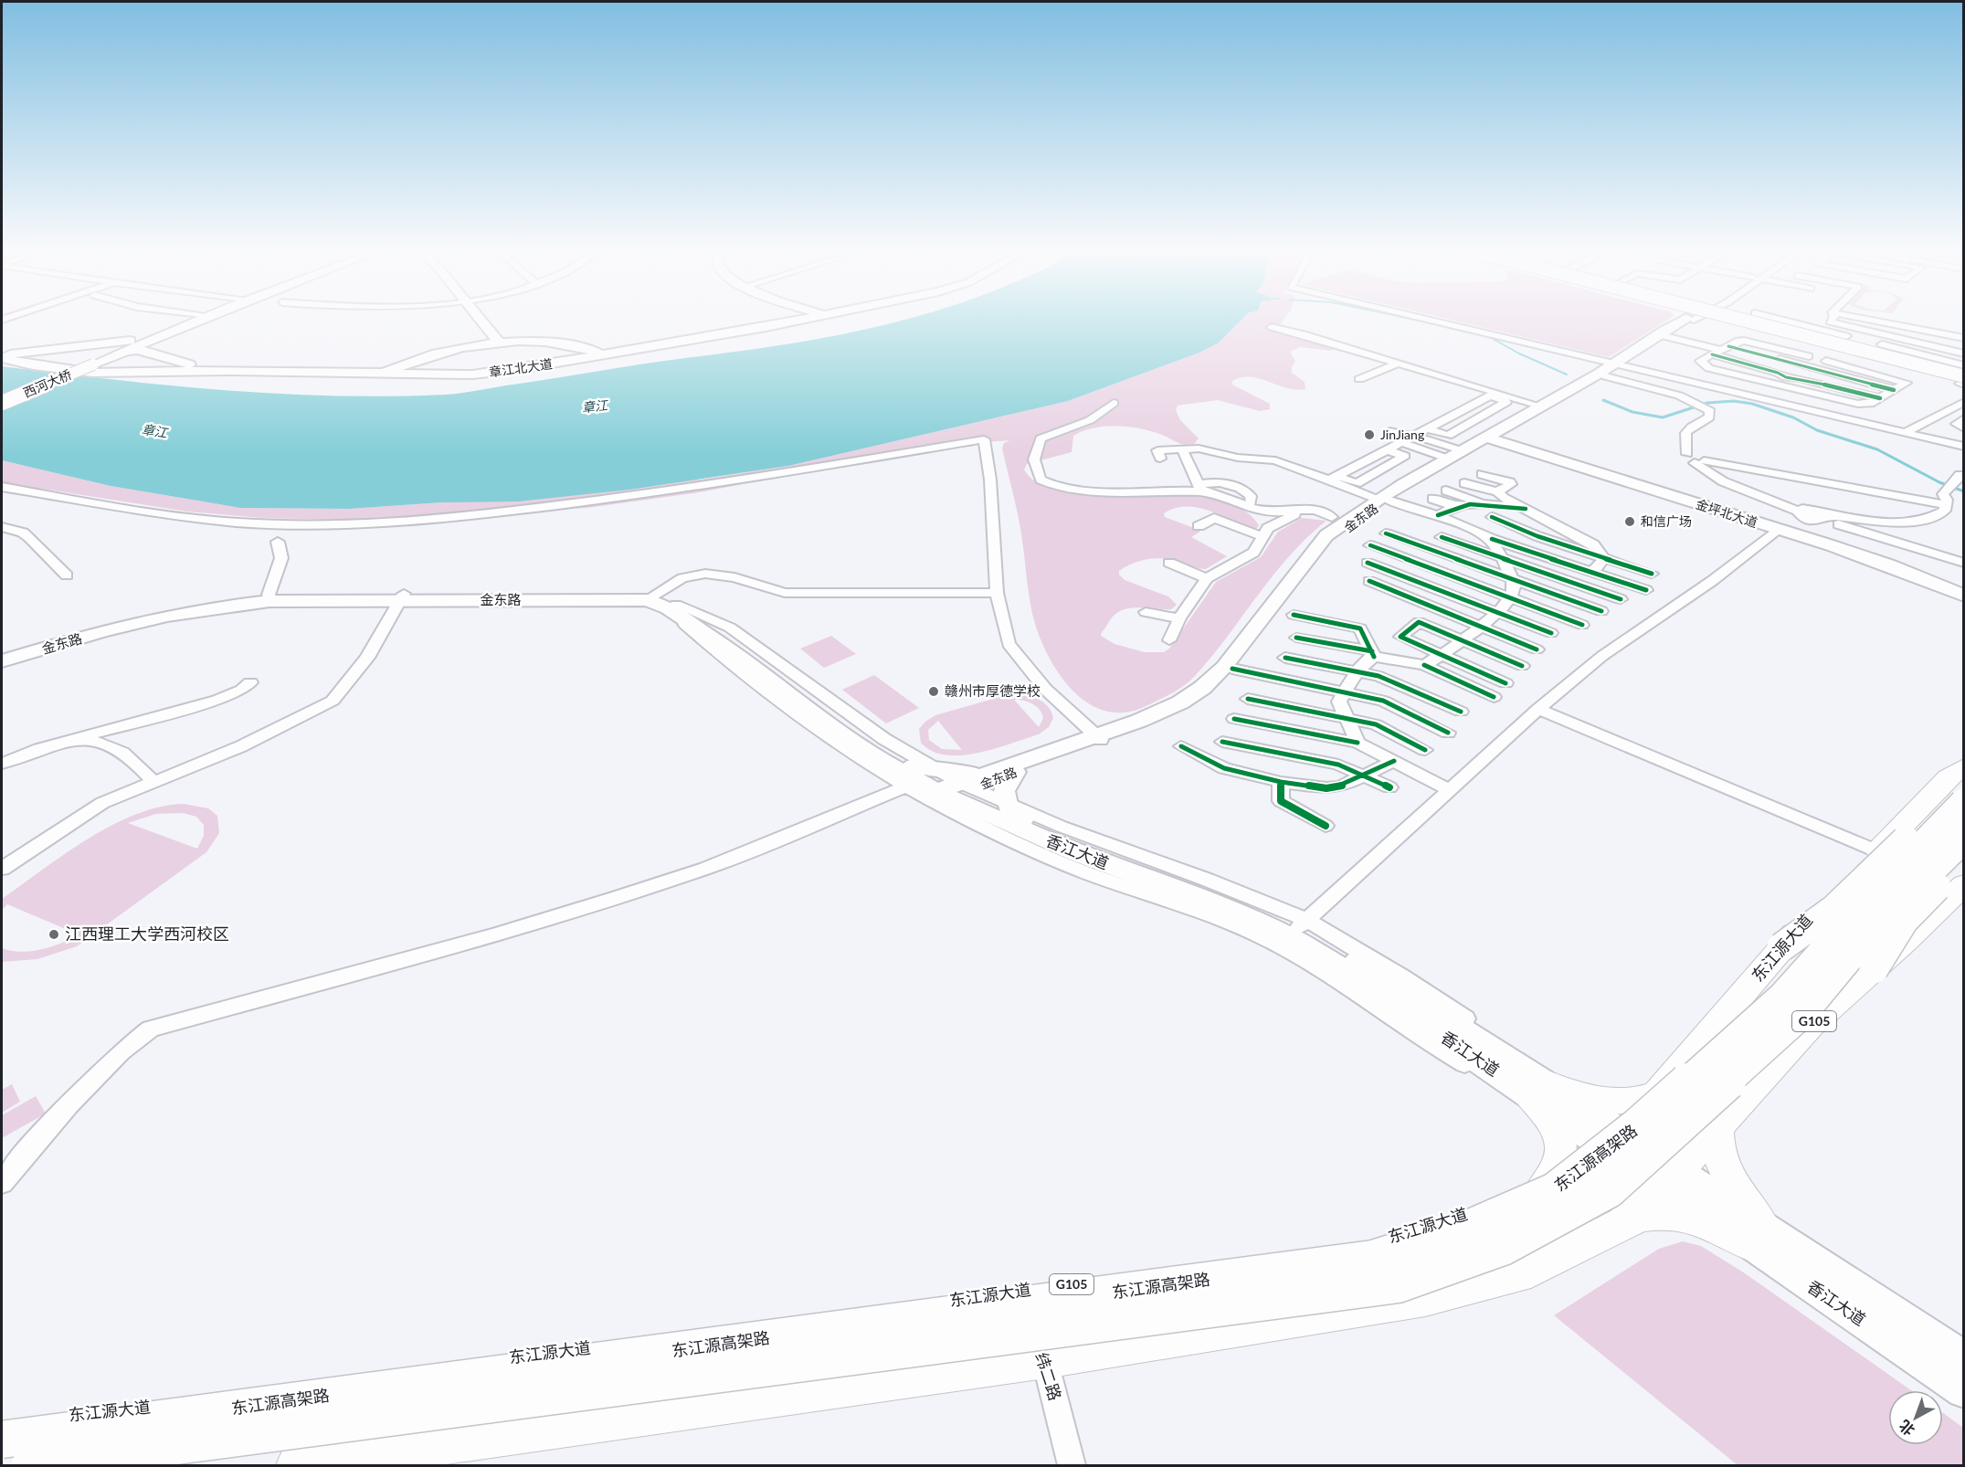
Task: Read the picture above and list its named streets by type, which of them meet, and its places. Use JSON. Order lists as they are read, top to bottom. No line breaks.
{"streets":{"highway":["东江源大道","G105","东江源高架路"],"main road":["章江北大道","西河大桥","金坪北大道","金东路","香江大道"],"street":["纬二路"]},"crossings":[["金坪北大道","金东路"],["金东路","香江大道"],["香江大道","东江源大道"],["香江大道","G105"],["东江源大道","纬二路"],["G105","纬二路"]],"water":["章江"],"places":["JinJiang","和信广场","赣州市厚德学校","江西理工大学西河校区"],"north":"bottom left"}
